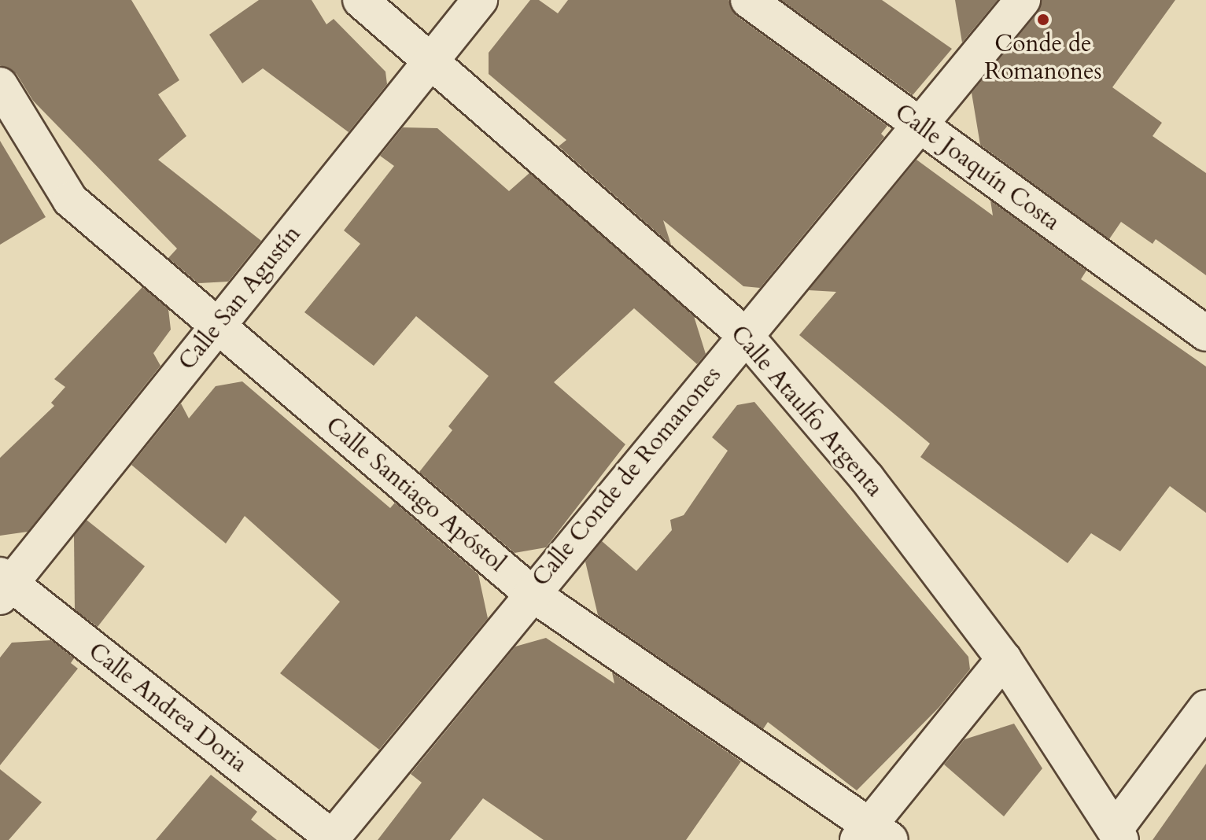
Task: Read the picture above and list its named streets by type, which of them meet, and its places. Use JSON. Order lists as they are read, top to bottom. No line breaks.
{"streets":{"street":["Calle Joaquín Costa","Calle San Agustín","Calle Ataulfo Argenta","Calle Conde de Romanones","Calle Santiago Apóstol","Calle Andrea Doria"]},"crossings":[["Calle Joaquín Costa","Calle Conde de Romanones"],["Calle San Agustín","Calle Ataulfo Argenta"],["Calle San Agustín","Calle Santiago Apóstol"],["Calle San Agustín","Calle Andrea Doria"],["Calle Ataulfo Argenta","Calle Conde de Romanones"],["Calle Conde de Romanones","Calle Santiago Apóstol"],["Calle Conde de Romanones","Calle Andrea Doria"]],"places":["Conde de Romanones"]}
